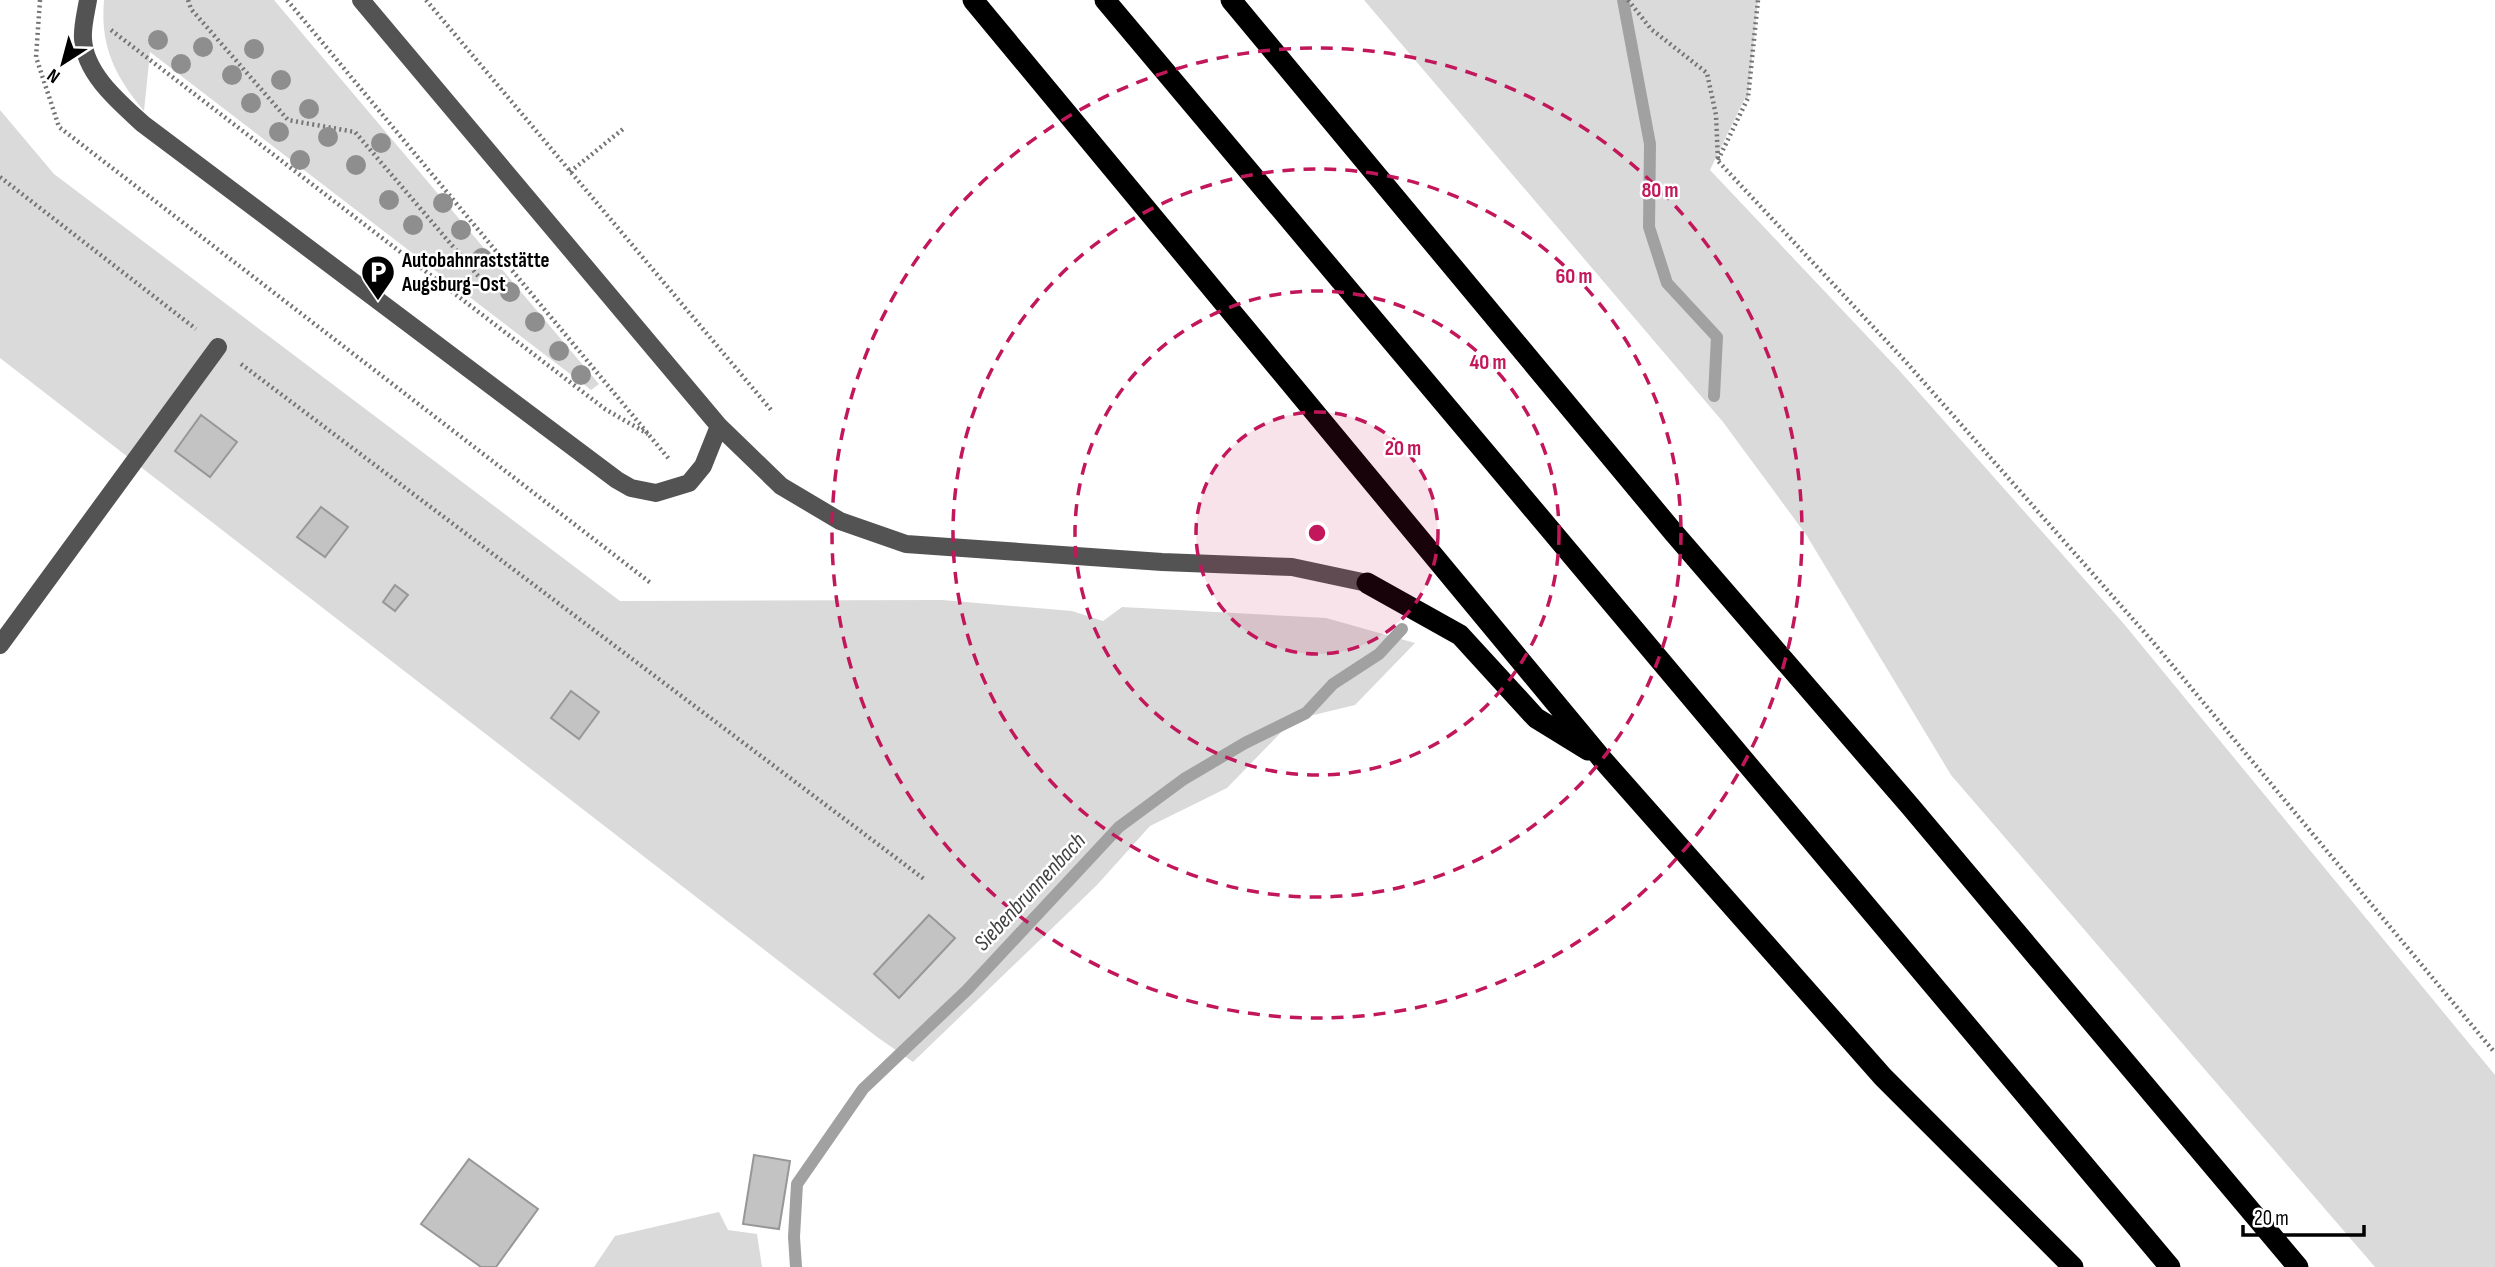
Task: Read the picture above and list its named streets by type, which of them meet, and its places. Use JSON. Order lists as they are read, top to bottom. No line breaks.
{"water":["Siebenbrunnenbach"],"places":{"parking":["Autobahnraststätte Augsburg-Ost"]},"scale_bar":"20 m","north":"bottom left","rings":["80 m","60 m","40 m","20 m"]}
